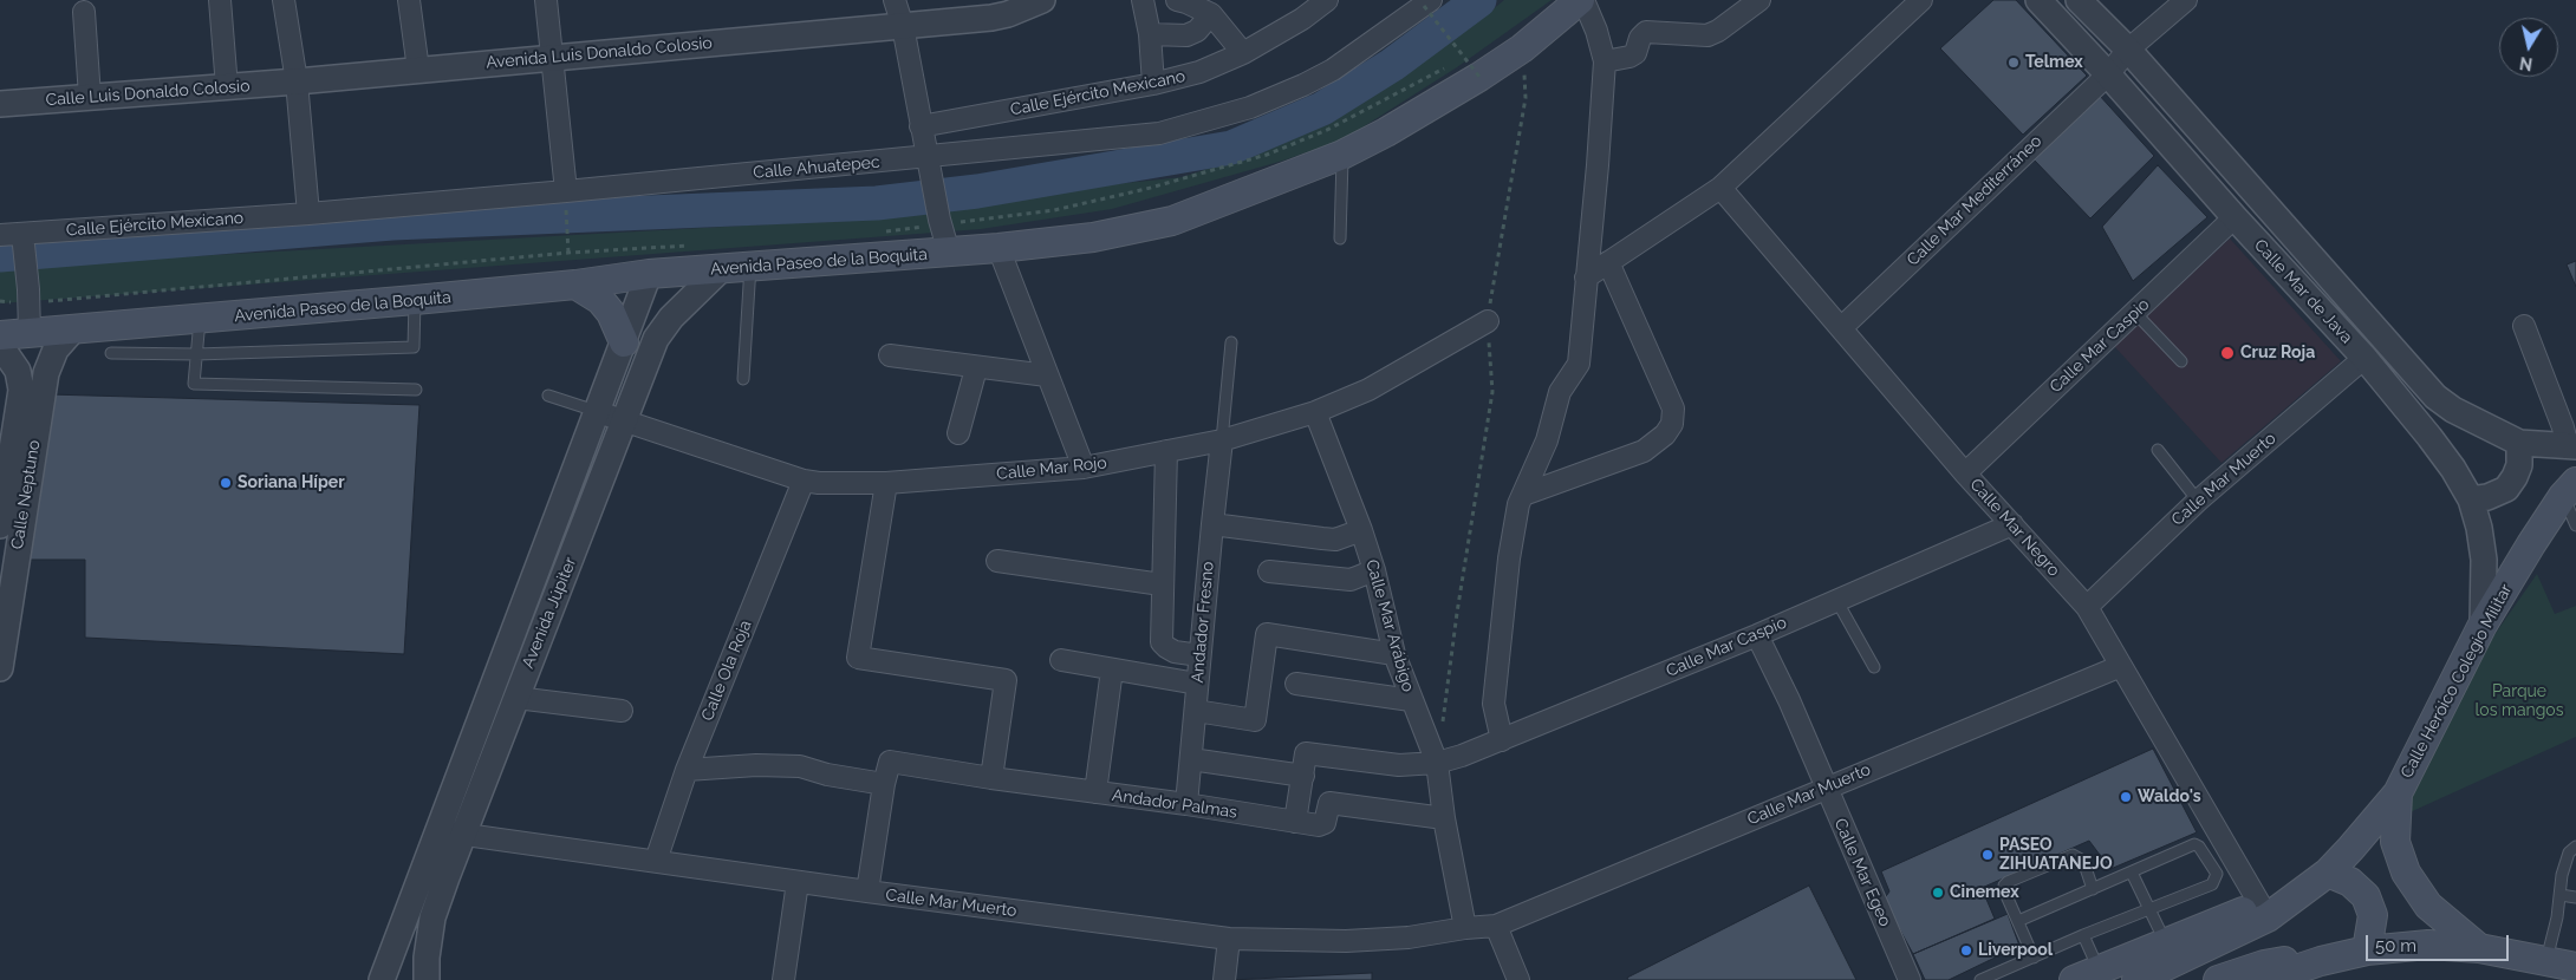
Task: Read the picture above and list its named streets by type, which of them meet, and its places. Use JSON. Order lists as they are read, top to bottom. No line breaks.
{"streets":{"main road":["Avenida Paseo de la Boquita","Calle Heróico Colegio Militar"],"street":["Avenida Luis Donaldo Colosio","Calle Luis Donaldo Colosio","Calle Ejército Mexicano","Calle Ahuatepec","Calle Mar Mediterráneo","Calle Mar de Java","Calle Mar Caspio","Calle Mar Rojo","Calle Mar Muerto","Calle Neptuno","Calle Mar Negro","Avenida Júpiter","Andador Fresno","Calle Mar Arábigo","Calle Ola Roja","Andador Palmas","Calle Mar Egeo"]},"crossings":[["Avenida Luis Donaldo Colosio","Calle Luis Donaldo Colosio"],["Calle Ejército Mexicano","Calle Ahuatepec"],["Calle Mar Mediterráneo","Calle Mar de Java"],["Calle Mar Mediterráneo","Calle Mar Negro"],["Avenida Paseo de la Boquita","Calle Neptuno"],["Avenida Paseo de la Boquita","Avenida Júpiter"],["Calle Mar de Java","Calle Mar Caspio"],["Calle Mar de Java","Calle Mar Muerto"],["Calle Mar de Java","Calle Heróico Colegio Militar"],["Calle Mar Caspio","Calle Mar Negro"],["Calle Mar Caspio","Calle Mar Arábigo"],["Calle Mar Caspio","Calle Mar Egeo"],["Calle Mar Rojo","Avenida Júpiter"],["Calle Mar Rojo","Andador Fresno"],["Calle Mar Rojo","Calle Mar Arábigo"],["Calle Mar Rojo","Calle Ola Roja"],["Calle Mar Muerto","Calle Mar Negro"],["Calle Mar Muerto","Avenida Júpiter"],["Calle Mar Muerto","Calle Mar Arábigo"],["Calle Mar Muerto","Calle Ola Roja"],["Calle Mar Muerto","Calle Mar Egeo"],["Andador Fresno","Andador Palmas"],["Calle Mar Arábigo","Andador Palmas"]],"parks":["Parque los mangos"],"places":["Telmex","Cruz Roja","Soriana Híper","Waldo's","PASEO ZIHUATANEJO","Cinemex","Liverpool"],"scale_bar":"50 m","north":"bottom"}
